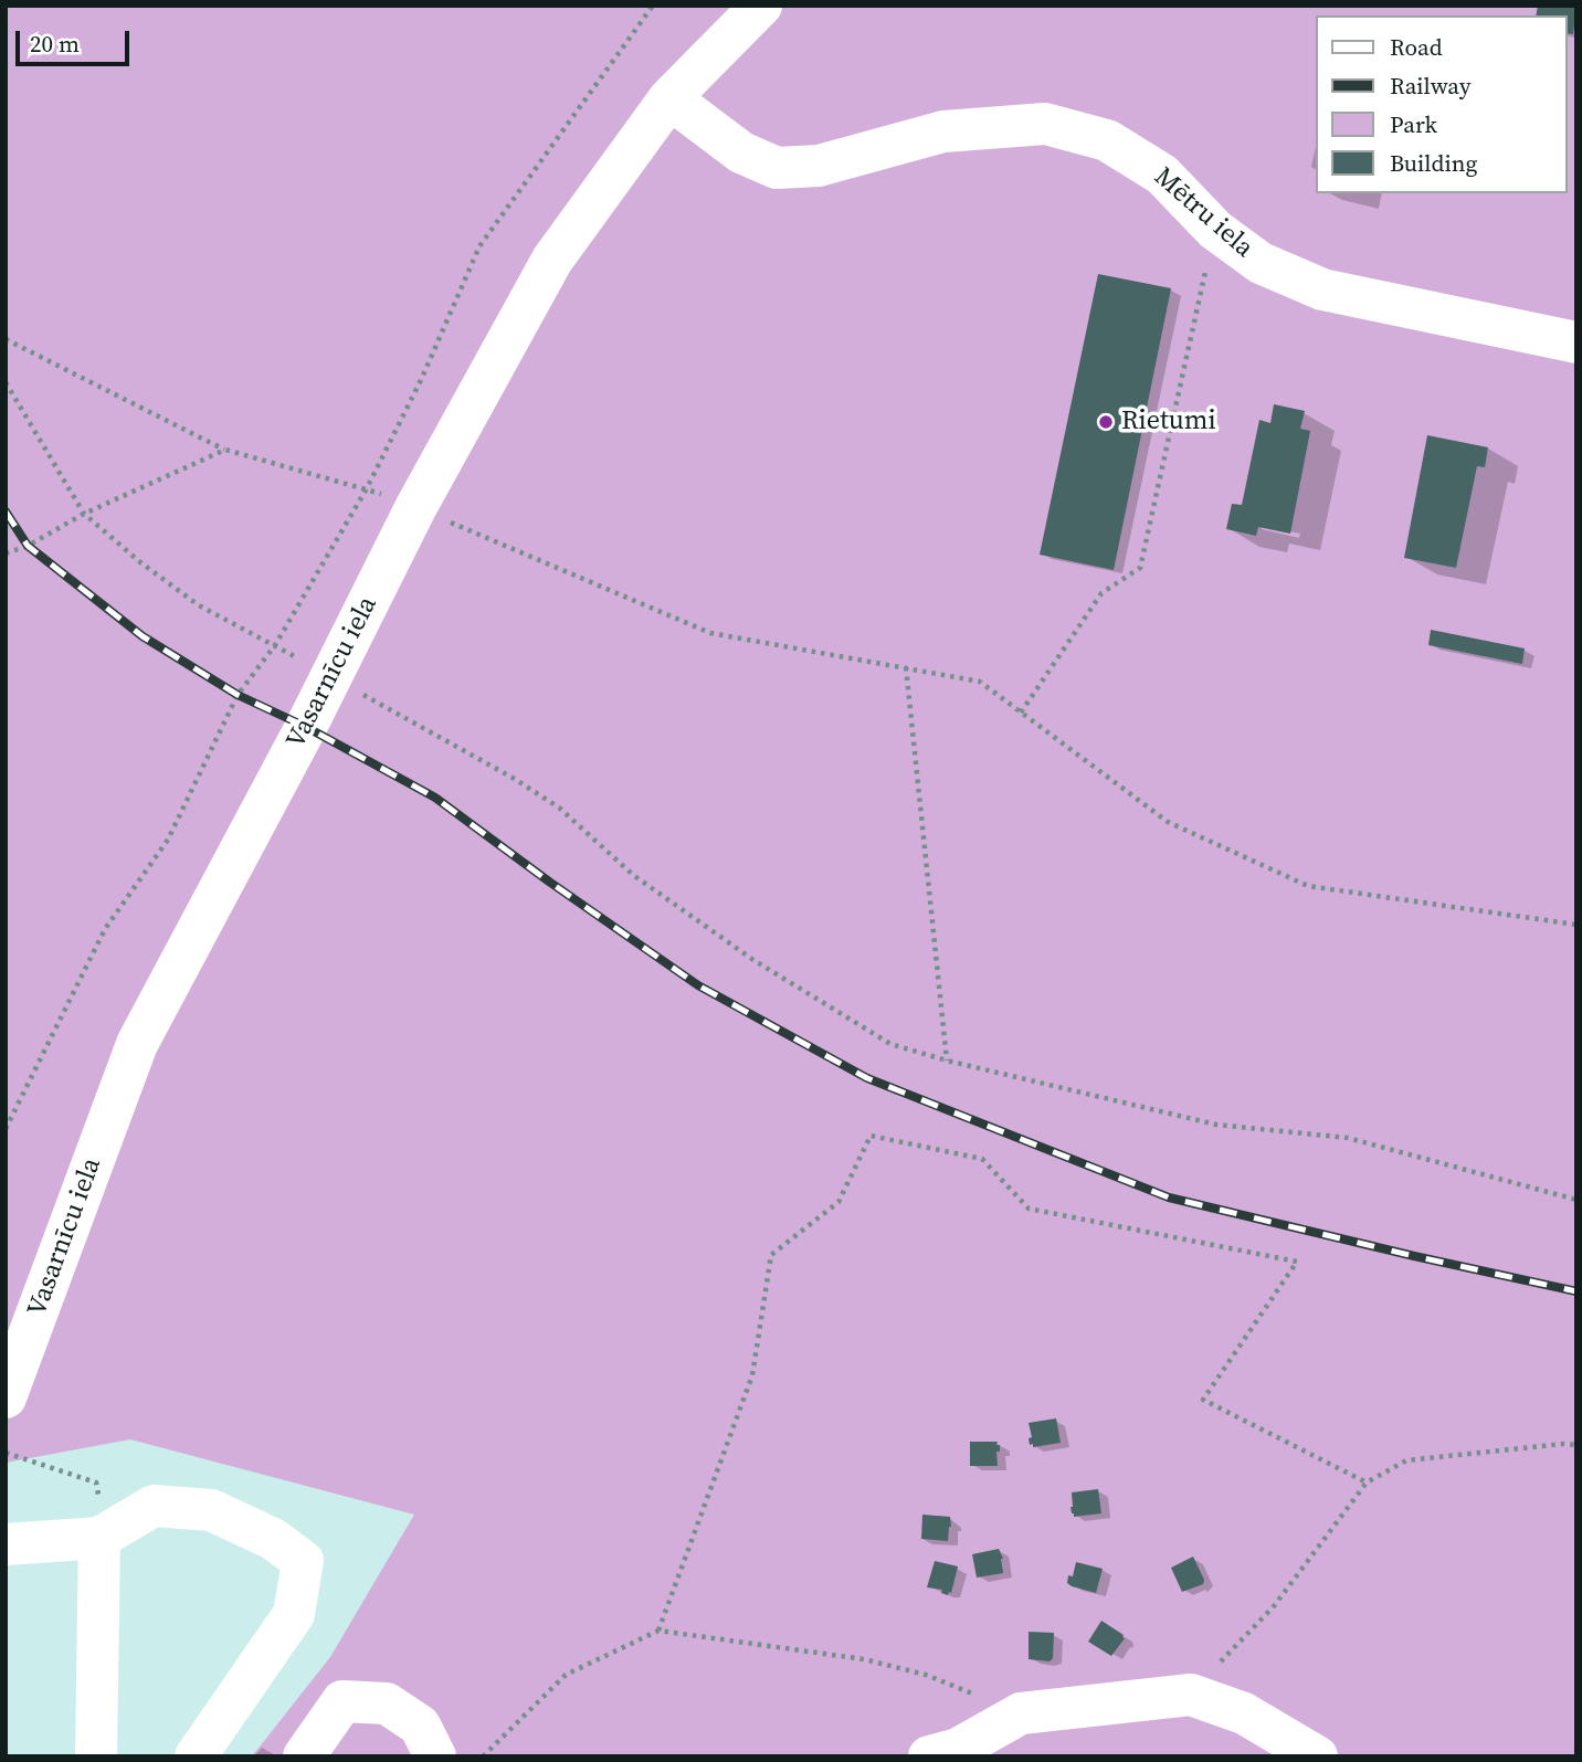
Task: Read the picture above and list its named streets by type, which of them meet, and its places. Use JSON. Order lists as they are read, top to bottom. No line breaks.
{"streets":{"street":["Mētru iela","Vasarnīcu iela"]},"crossings":[["Mētru iela","Vasarnīcu iela"]],"places":["Rietumi"],"legend":["Road","Railway","Park","Building"],"scale_bar":"20 m"}
